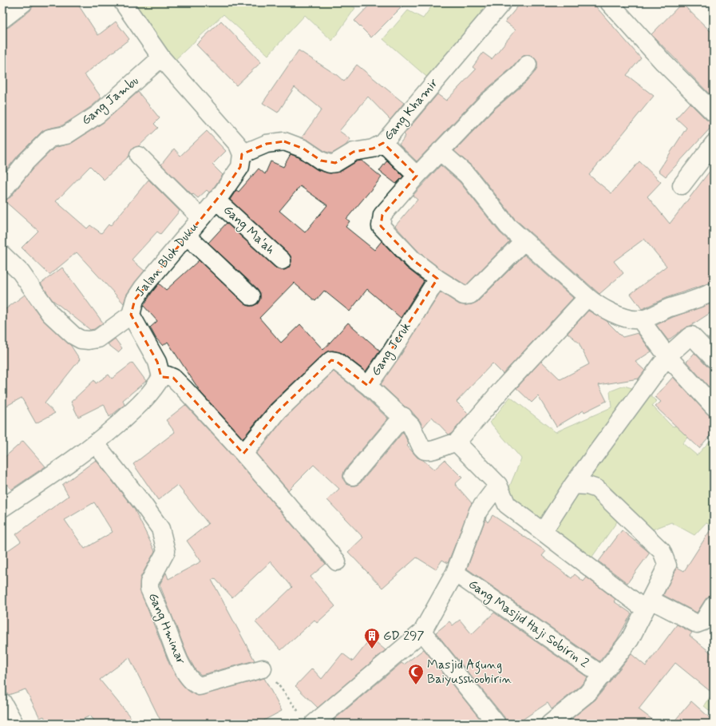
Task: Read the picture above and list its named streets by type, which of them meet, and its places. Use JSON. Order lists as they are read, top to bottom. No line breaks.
{"streets":{"street":["Gang Jambu","Gang Khamir","Gang Ma'ah","Jalan Blok Duku","Gang Jeruk","Gang Masjid Haji Sobirin 2","Gang Hminar"]},"crossings":[["Gang Khamir","Jalan Blok Duku"],["Gang Ma'ah","Jalan Blok Duku"]],"places":{"building":["GD 297"],"mosque":["Masjid Agung Baiyusshoobirin"]}}
